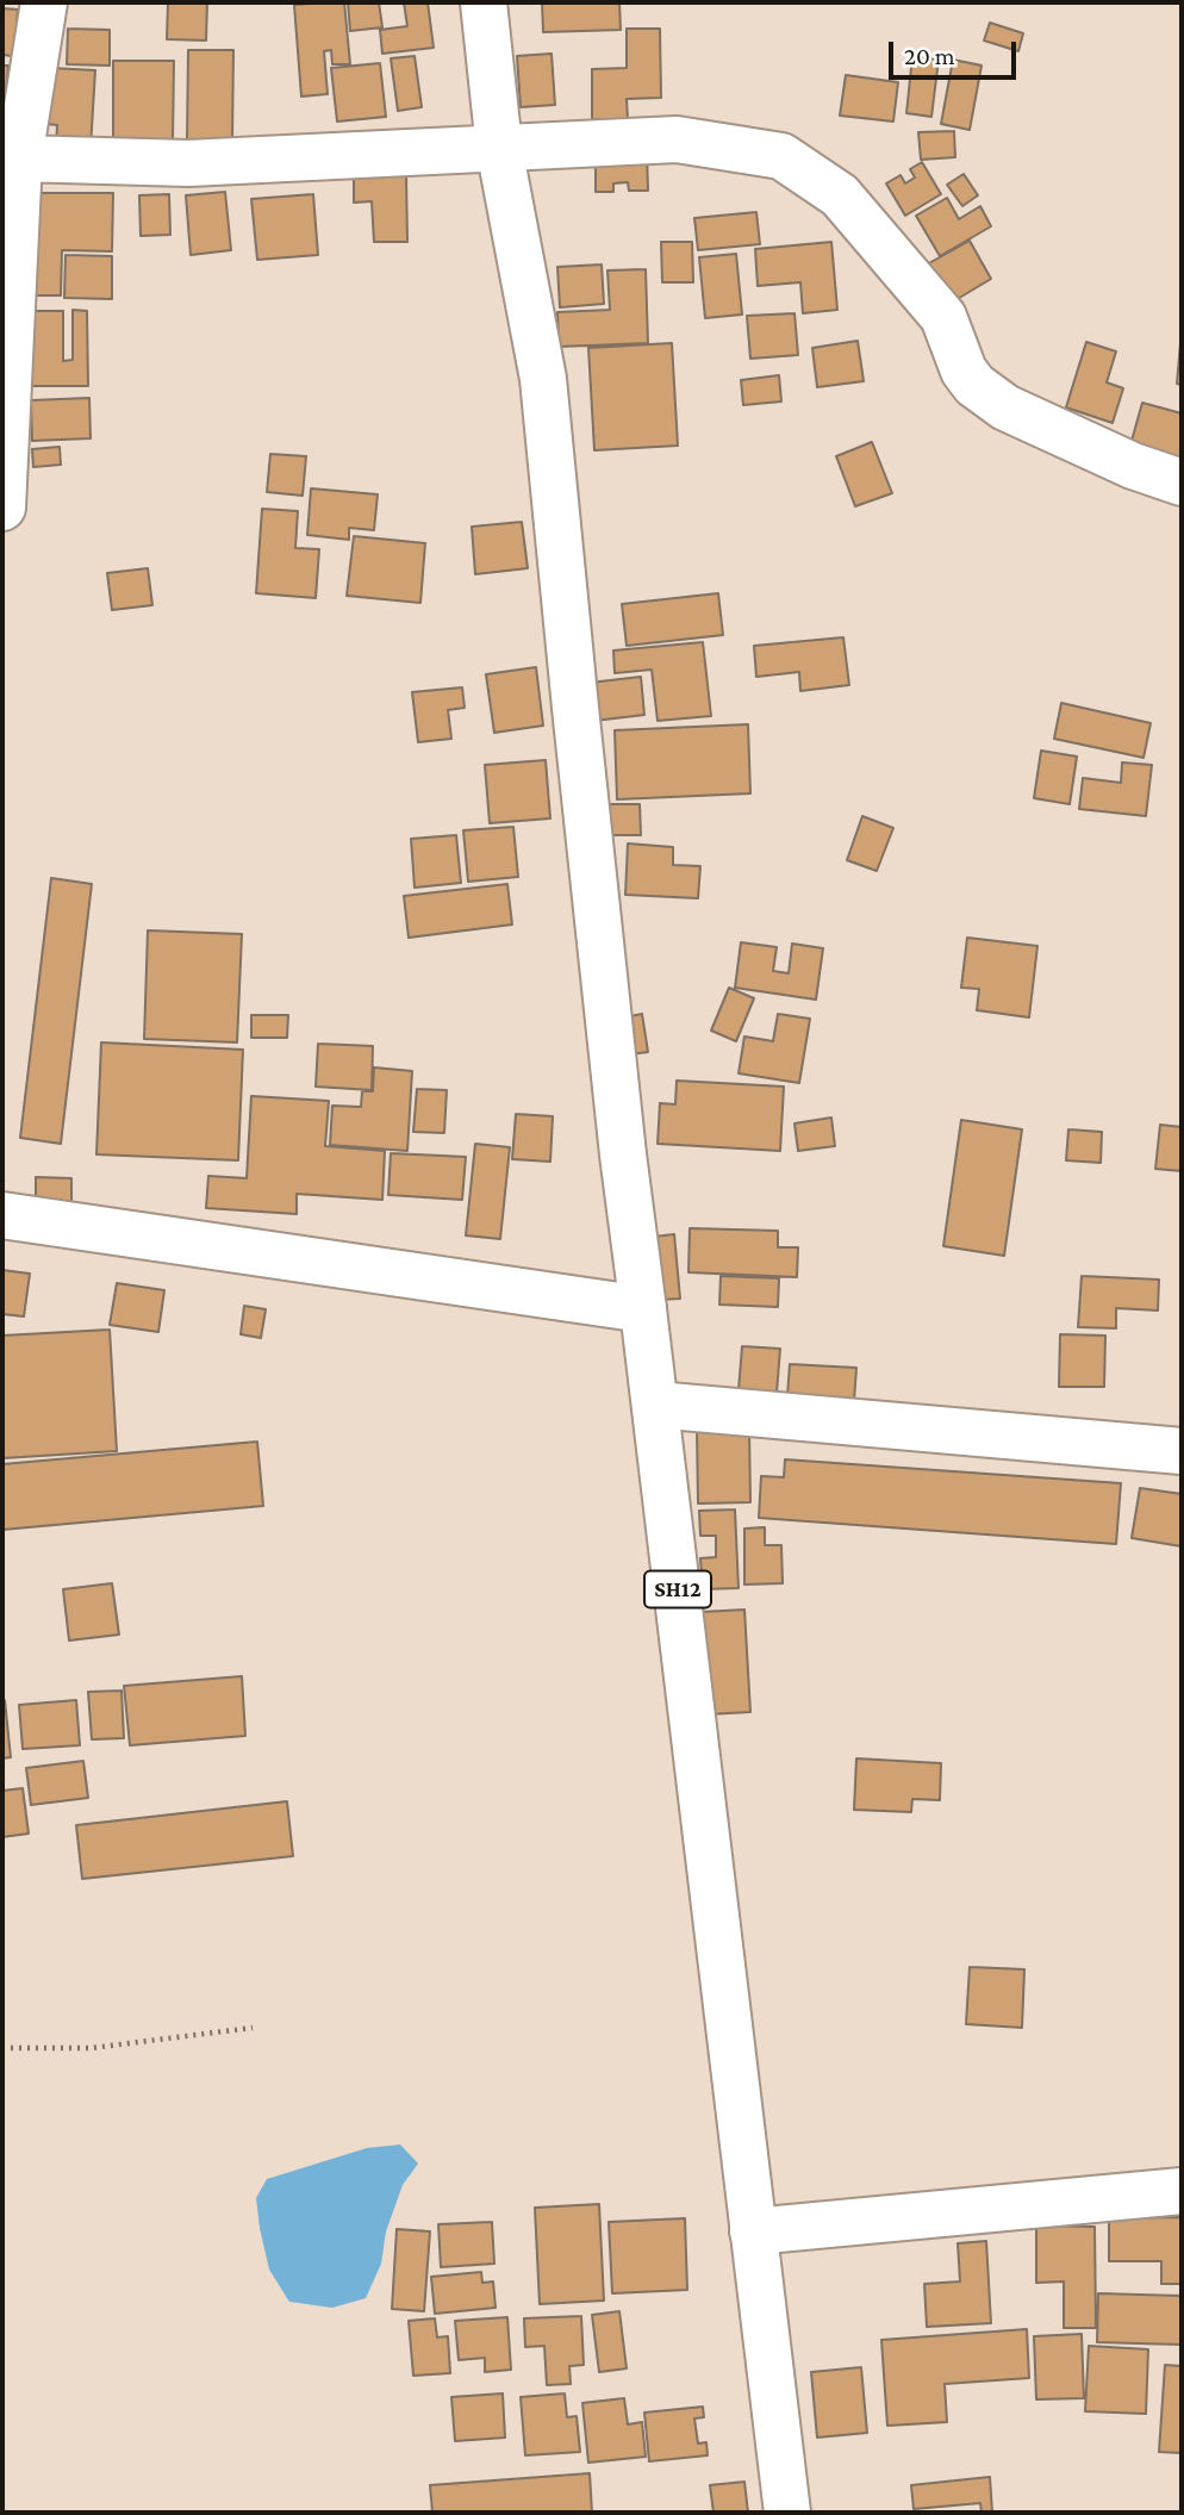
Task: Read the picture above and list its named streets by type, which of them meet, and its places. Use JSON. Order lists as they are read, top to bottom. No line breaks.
{"streets":{"street":["SH12"]},"scale_bar":"20 m"}
